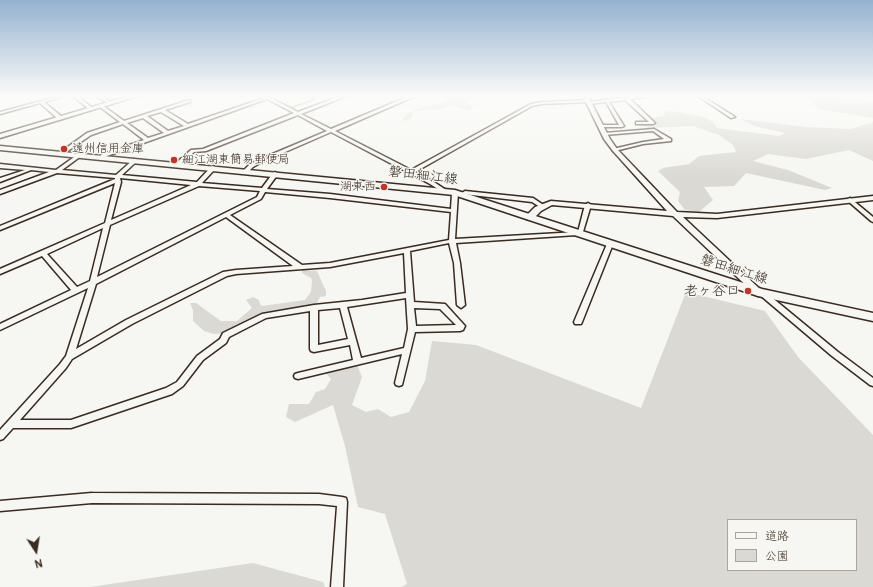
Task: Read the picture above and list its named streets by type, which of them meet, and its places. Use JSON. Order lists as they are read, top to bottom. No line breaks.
{"streets":{"main road":["磐田細江線"]},"places":["遠州信用金庫","細江湖東簡易郵便局","湖東西","老ヶ谷口"],"legend":["道路","公園"],"north":"bottom"}
